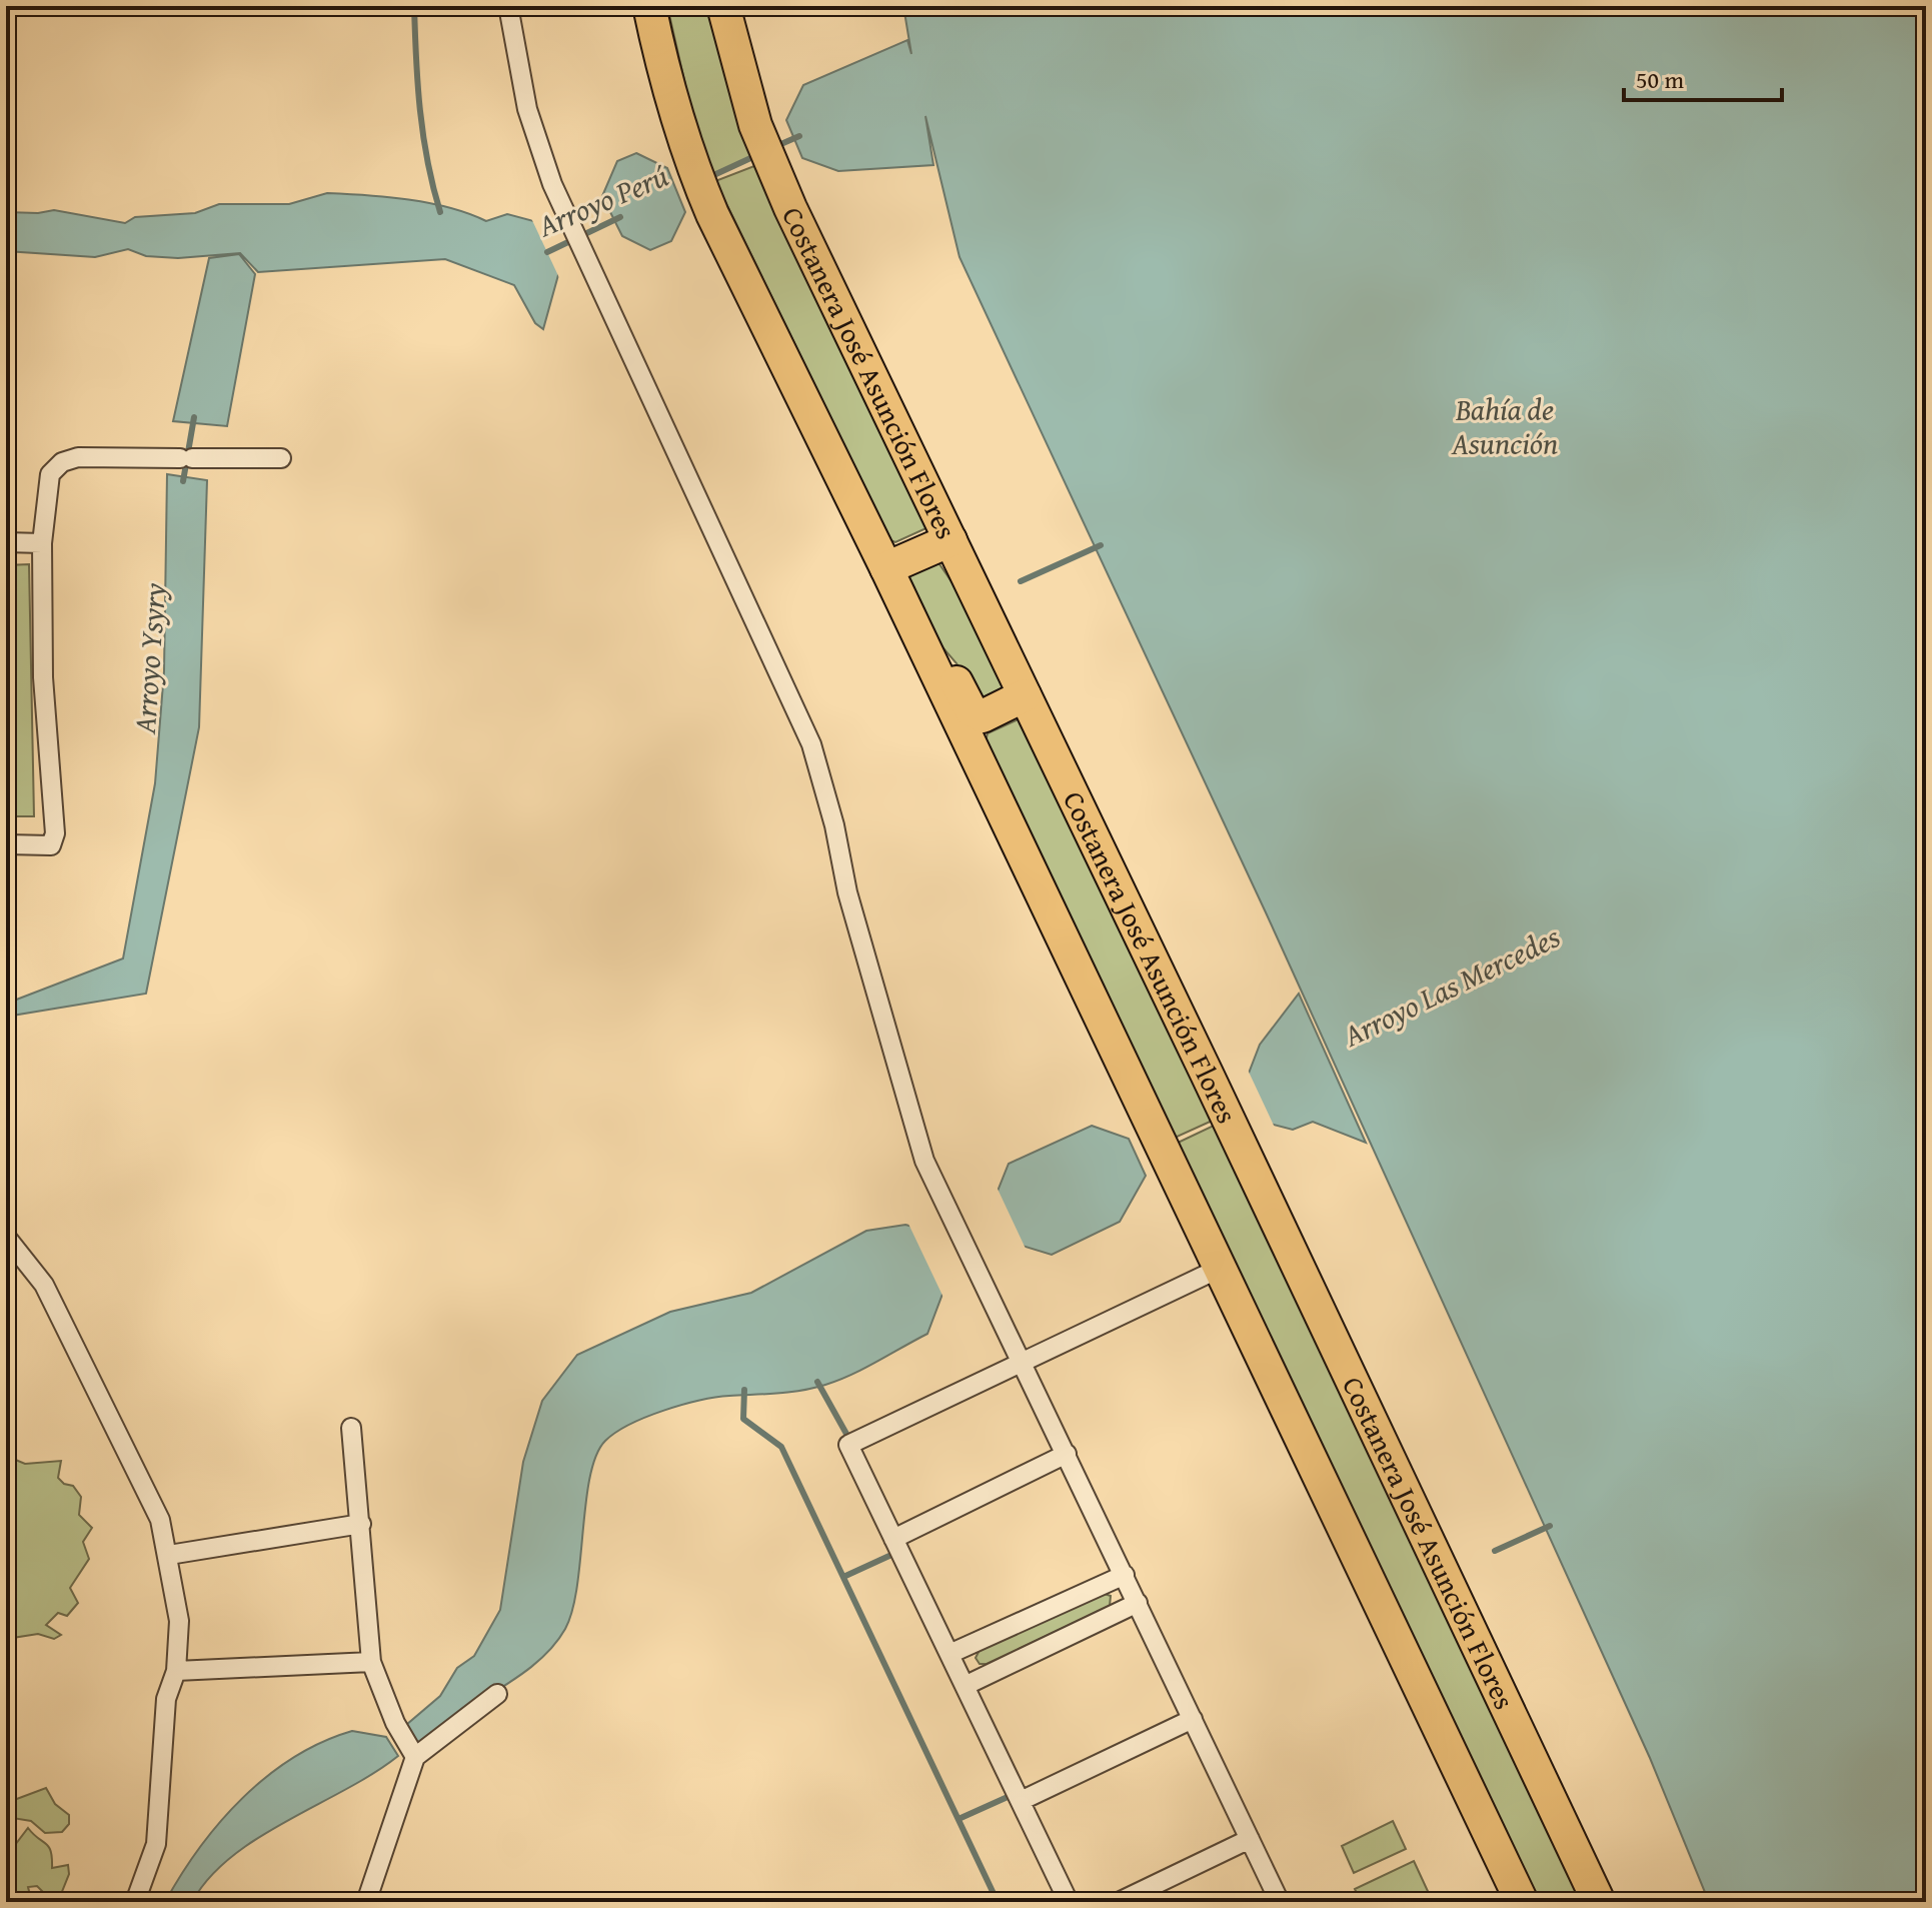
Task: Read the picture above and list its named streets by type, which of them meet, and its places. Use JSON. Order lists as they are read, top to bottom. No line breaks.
{"streets":{"highway":["Costanera José Asunción Flores"]},"water":["Arroyo Perú","Bahía de Asunción","Arroyo Ysyry","Arroyo Las Mercedes"],"scale_bar":"50 m"}
